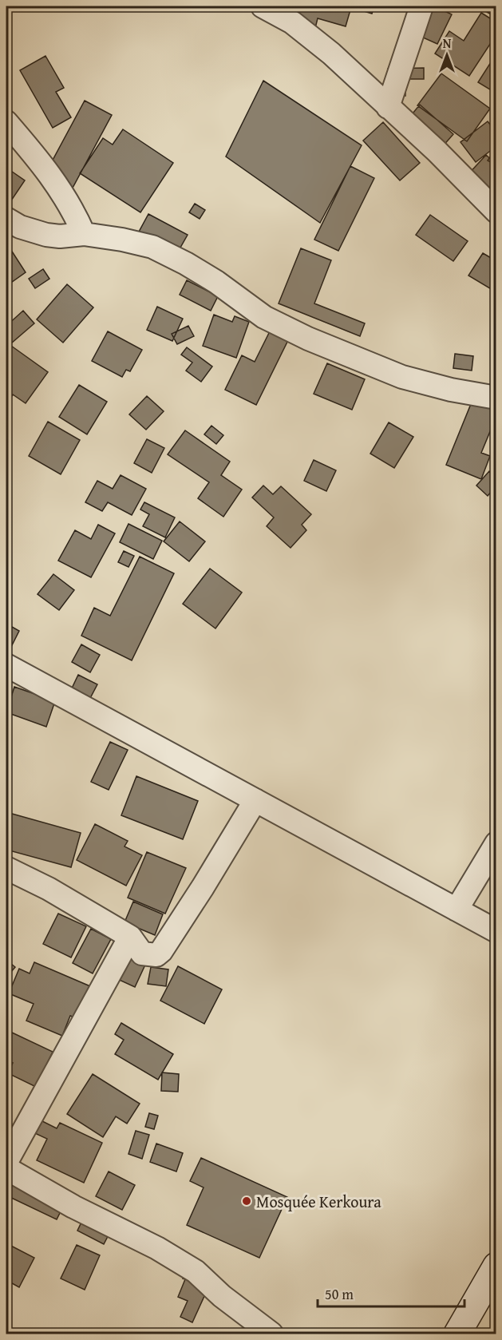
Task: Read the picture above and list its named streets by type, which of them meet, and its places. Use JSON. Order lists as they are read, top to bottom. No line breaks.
{"places":["Mosquée Kerkoura"],"scale_bar":"50 m","north":"top"}
